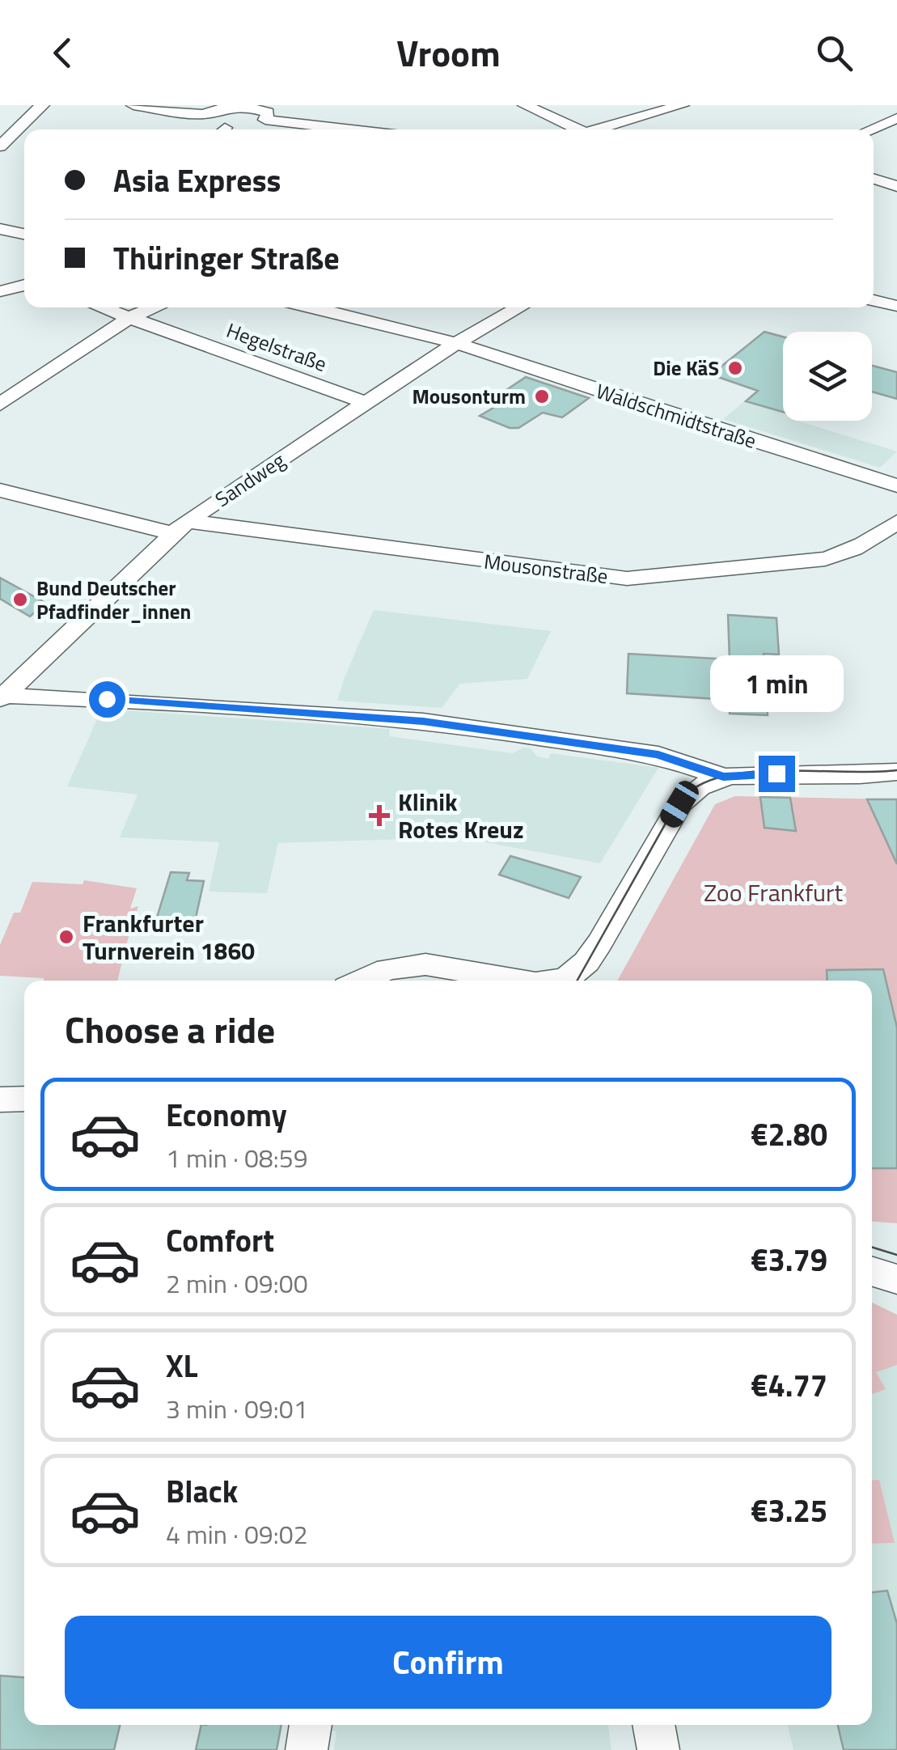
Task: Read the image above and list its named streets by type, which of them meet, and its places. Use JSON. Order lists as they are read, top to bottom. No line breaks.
{"streets":{"street":["Hegelstraße","Waldschmidtstraße","Sandweg","Mousonstraße"]},"crossings":[["Hegelstraße","Sandweg"],["Waldschmidtstraße","Sandweg"],["Sandweg","Mousonstraße"]],"parks":["Zoo Frankfurt"],"places":{"other":["Die KäS","Mousonturm","Bund Deutscher Pfadfinder_innen","Frankfurter Turnverein 1860"],"health":["Klinik Rotes Kreuz"]},"page":{"header":"Vroom","banner":["Asia Express","Thüringer Straße"],"bubble":"1 min","heading":"Choose a ride","list":[{"name":"Economy","note":"1 min · 08:59","value":"€2.80"},{"name":"Comfort","note":"2 min · 09:00","value":"€3.79"},{"name":"XL","note":"3 min · 09:01","value":"€4.77"},{"name":"Black","note":"4 min · 09:02","value":"€3.25"}],"buttons":"Confirm"}}
